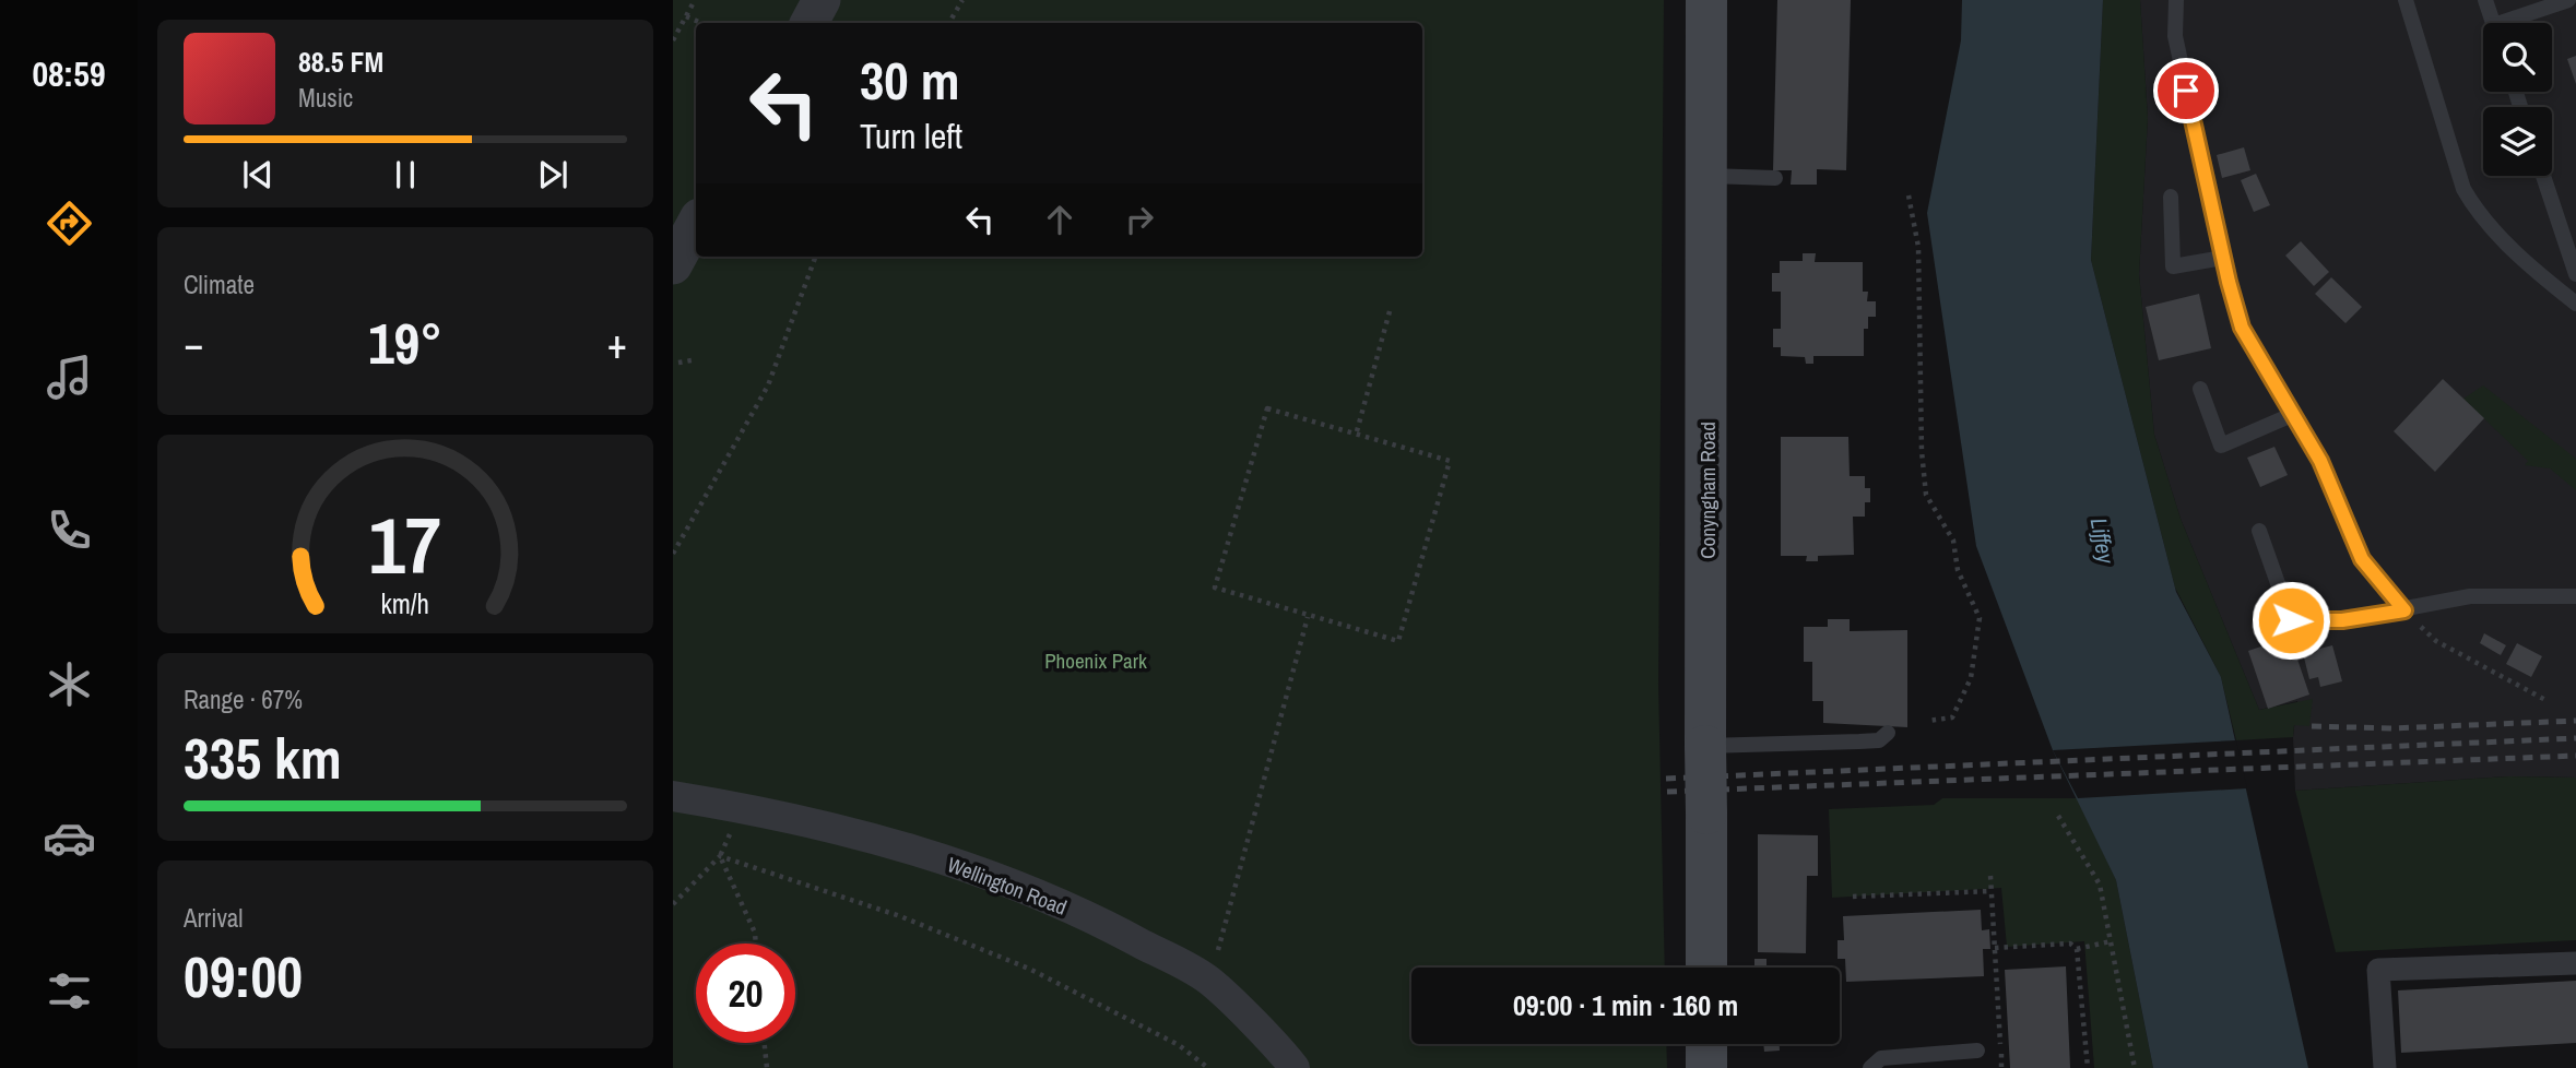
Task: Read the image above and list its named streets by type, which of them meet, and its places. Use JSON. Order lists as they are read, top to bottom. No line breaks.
{"streets":{"main road":["Conyngham Road"],"street":["Wellington Road"]},"water":["Liffey"],"parks":["Phoenix Park"],"page":{"tabs":"08:59","turn":["30 m","Turn left"],"song":["88.5 FM","Music"],"tile":["Climate",["Range · 67%","335 km"],["Arrival","09:00"]],"heat":["−","19°","+"],"limit":"20","trip":"09:00 · 1 min · 160 m","gauge":["17","km/h"]}}
